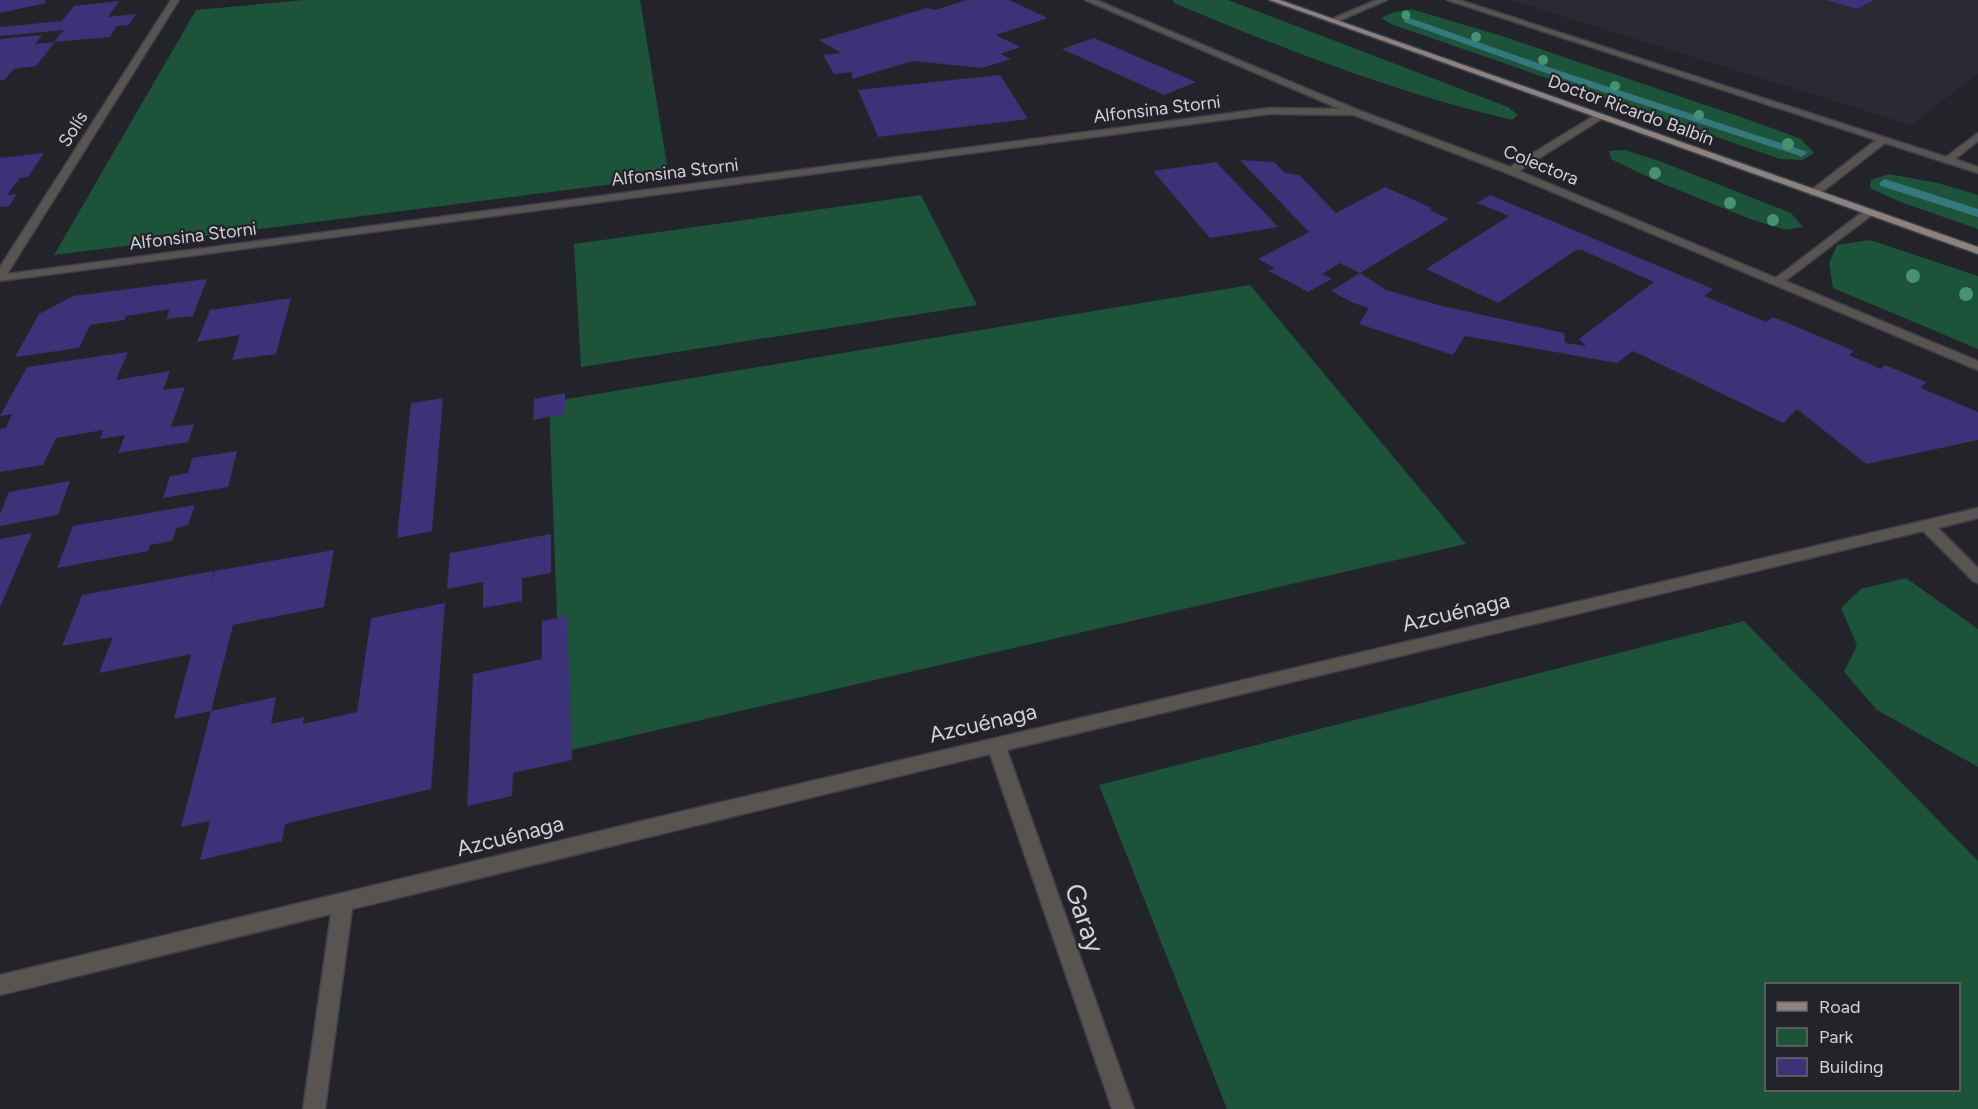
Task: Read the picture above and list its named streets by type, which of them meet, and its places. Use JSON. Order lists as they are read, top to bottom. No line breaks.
{"streets":{"main road":["Doctor Ricardo Balbín"],"street":["Alfonsina Storni","Solís","Colectora","Azcuénaga","Garay"]},"crossings":[["Alfonsina Storni","Solís"],["Alfonsina Storni","Colectora"],["Azcuénaga","Garay"]],"legend":["Road","Park","Building"]}
